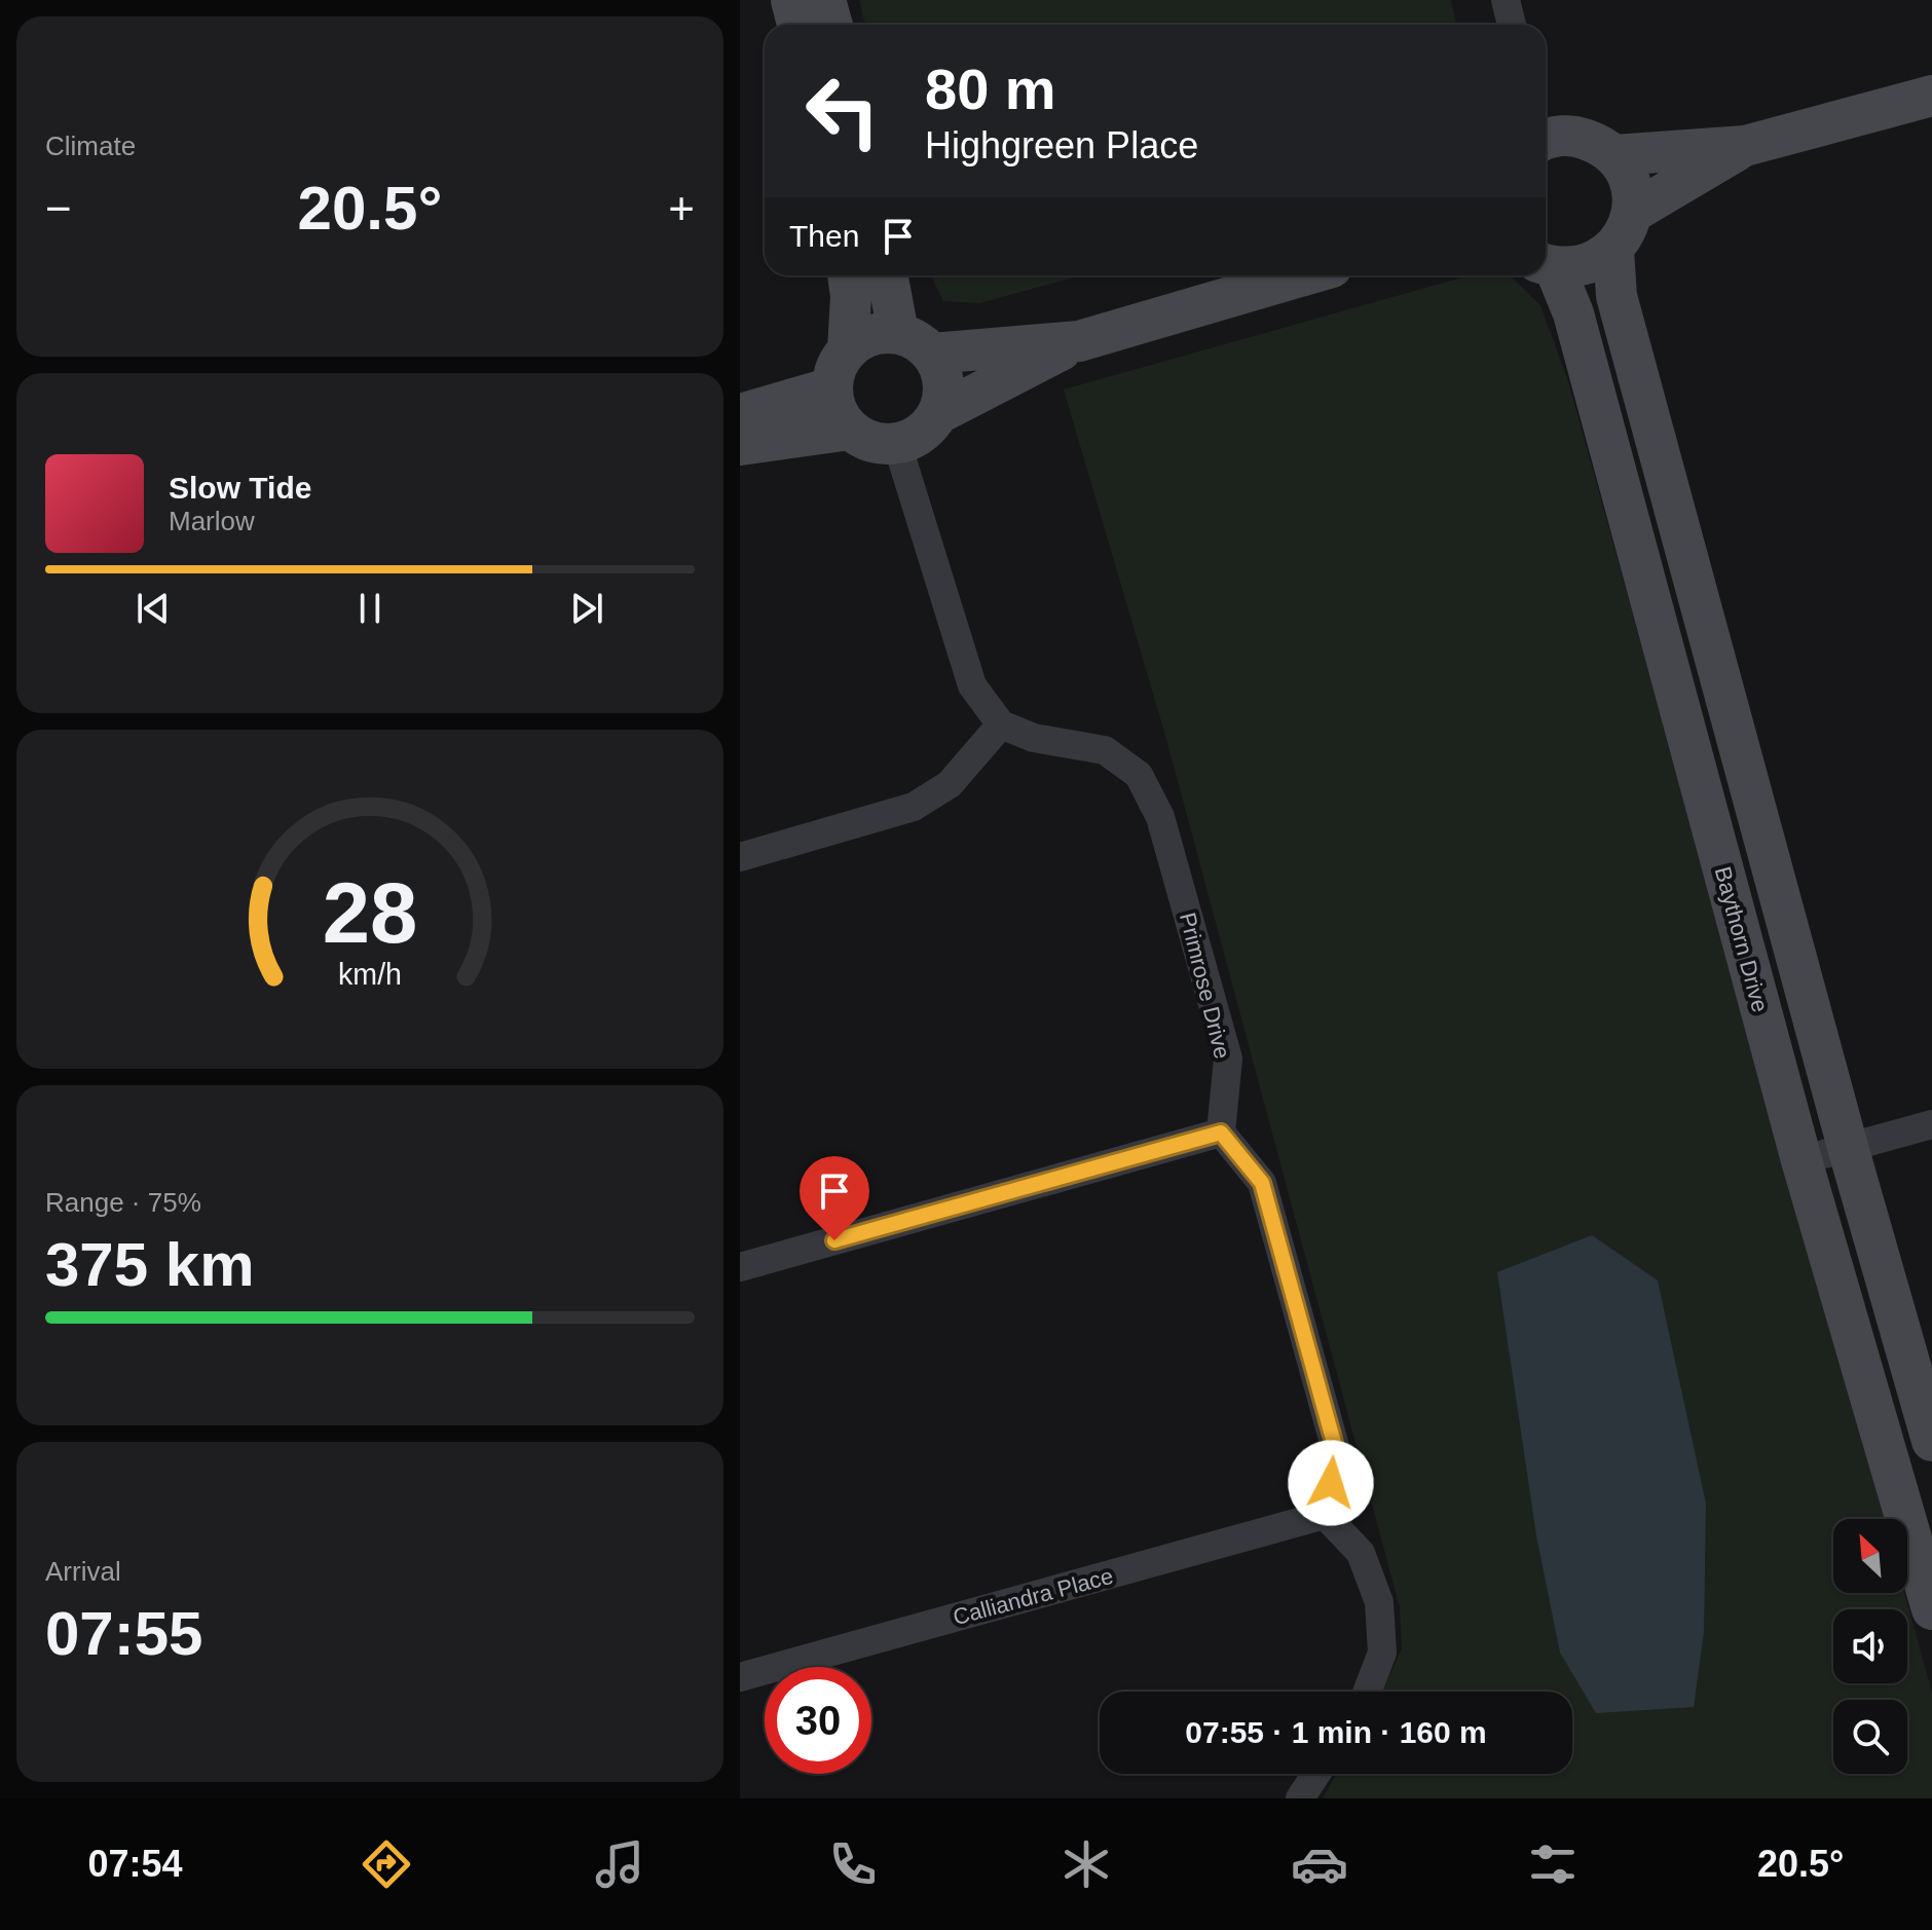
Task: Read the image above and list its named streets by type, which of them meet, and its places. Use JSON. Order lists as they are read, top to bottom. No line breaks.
{"streets":{"street":["Baythorn Drive","Primrose Drive","Calliandra Place"]},"north":"top left","page":{"tile":["Climate",["Range · 75%","375 km"],["Arrival","07:55"]],"turn":["80 m","Highgreen Place"],"heat":["−","20.5°","+"],"then":"Then","song":["Slow Tide","Marlow"],"limit":"30","trip":"07:55 · 1 min · 160 m","tabs":["07:54","20.5°"],"gauge":["28","km/h"]}}
